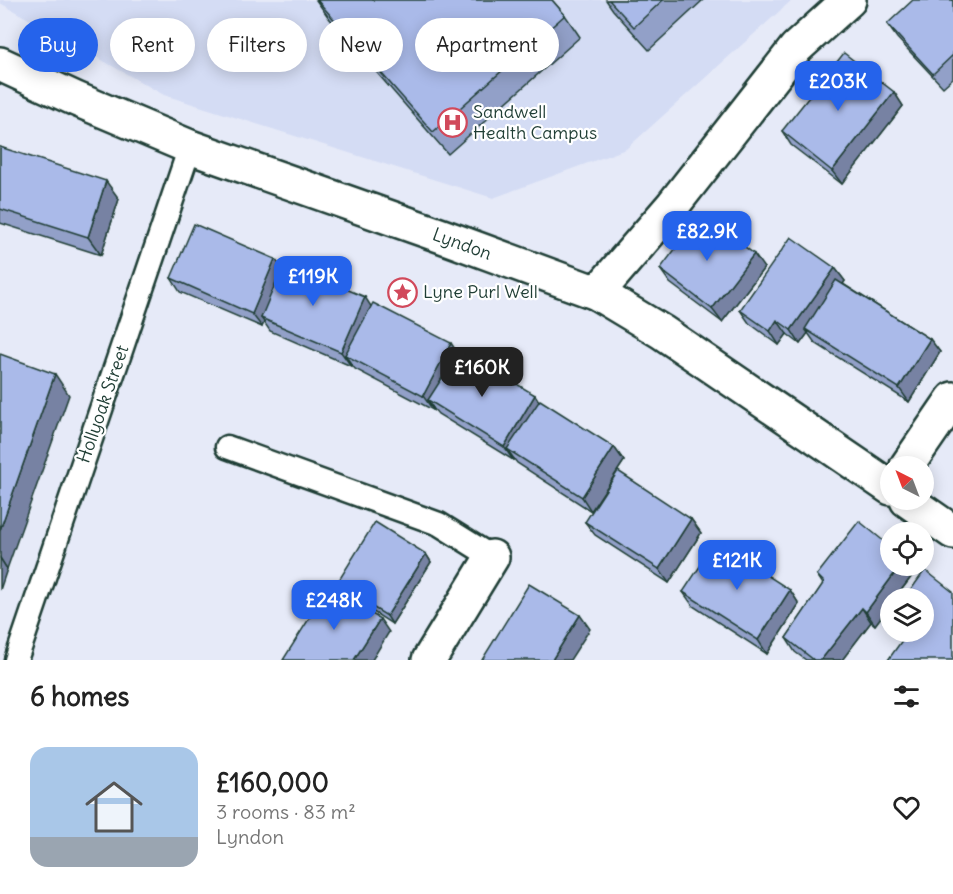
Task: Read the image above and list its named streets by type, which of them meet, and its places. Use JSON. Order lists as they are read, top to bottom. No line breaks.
{"streets":{"street":["Lyndon"],"lane":["Hollyoak Street"]},"crossings":[["Lyndon","Hollyoak Street"]],"places":{"hospital":["Sandwell Health Campus"],"place":["Lyne Purl Well"]},"north":"top left","page":{"chip":["Buy","Rent","Filters","New","Apartment"],"price":["£203K","£82.9K","£119K","£160K","£121K","£248K"],"heading":"6 homes","list":[{"name":"£160,000","note":"3 rooms · 83 m² · Lyndon"}]}}
